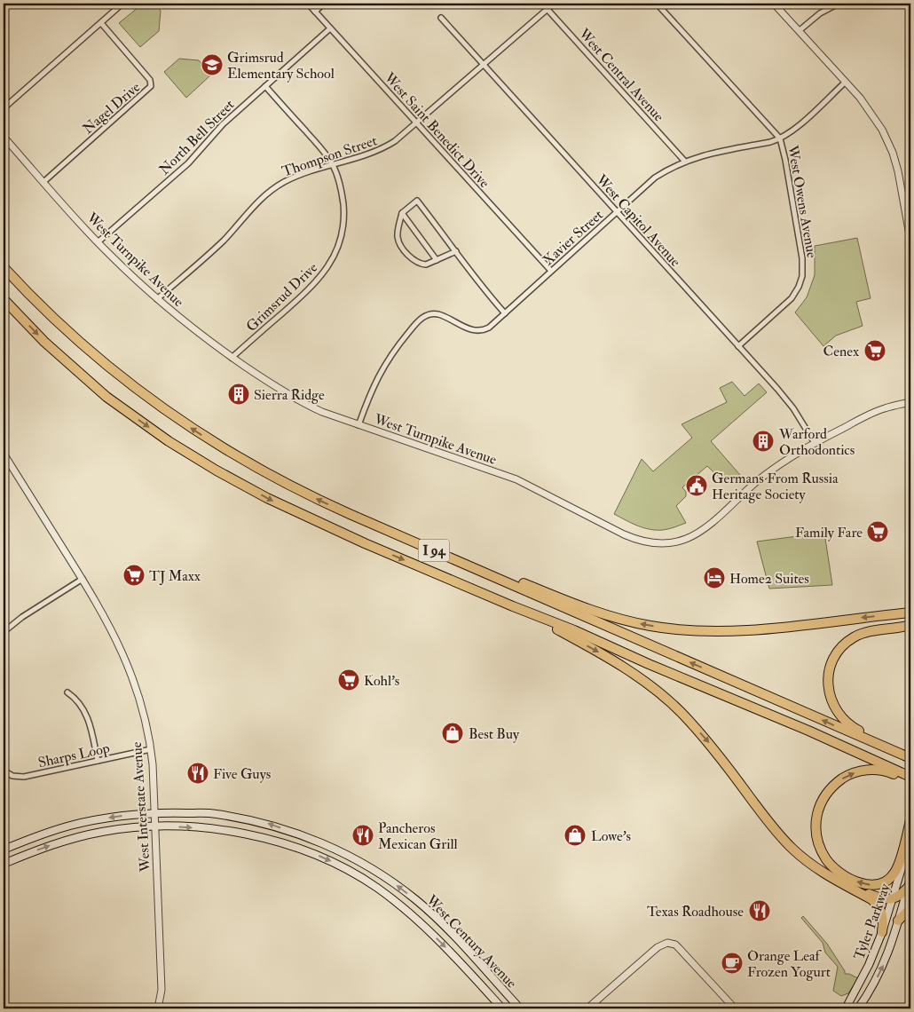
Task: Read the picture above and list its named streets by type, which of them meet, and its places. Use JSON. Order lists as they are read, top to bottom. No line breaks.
{"streets":{"highway":["I 94"],"main road":["Tyler Parkway","West Century Avenue"],"street":["West Central Avenue","Nagel Drive","West Saint Benedict Drive","North Bell Street","Thompson Street","West Owens Avenue","West Capitol Avenue","Xavier Street","West Turnpike Avenue","Grimsrud Drive","Sharps Loop","West Interstate Avenue"]},"crossings":[["West Central Avenue","Thompson Street"],["West Central Avenue","Xavier Street"],["Nagel Drive","West Turnpike Avenue"],["West Saint Benedict Drive","North Bell Street"],["West Saint Benedict Drive","Thompson Street"],["West Saint Benedict Drive","Xavier Street"],["North Bell Street","West Turnpike Avenue"],["North Bell Street","Grimsrud Drive"],["Thompson Street","West Capitol Avenue"],["Thompson Street","West Turnpike Avenue"],["Thompson Street","Grimsrud Drive"],["West Owens Avenue","West Capitol Avenue"],["West Owens Avenue","Xavier Street"],["West Capitol Avenue","Xavier Street"],["West Capitol Avenue","West Turnpike Avenue"],["Xavier Street","West Turnpike Avenue"],["West Turnpike Avenue","Grimsrud Drive"],["Sharps Loop","West Interstate Avenue"],["West Interstate Avenue","West Century Avenue"]],"places":{"school or university":["Grimsrud Elementary School"],"supermarket":["Cenex","Family Fare","TJ Maxx","Kohl's"],"building":["Sierra Ridge","Warford Orthodontics"],"public building":["Germans From Russia Heritage Society"],"hotel":["Home2 Suites"],"shop":["Best Buy","Lowe's"],"restaurant":["Five Guys","Pancheros Mexican Grill","Texas Roadhouse"],"cafe":["Orange Leaf Frozen Yogurt"]}}
